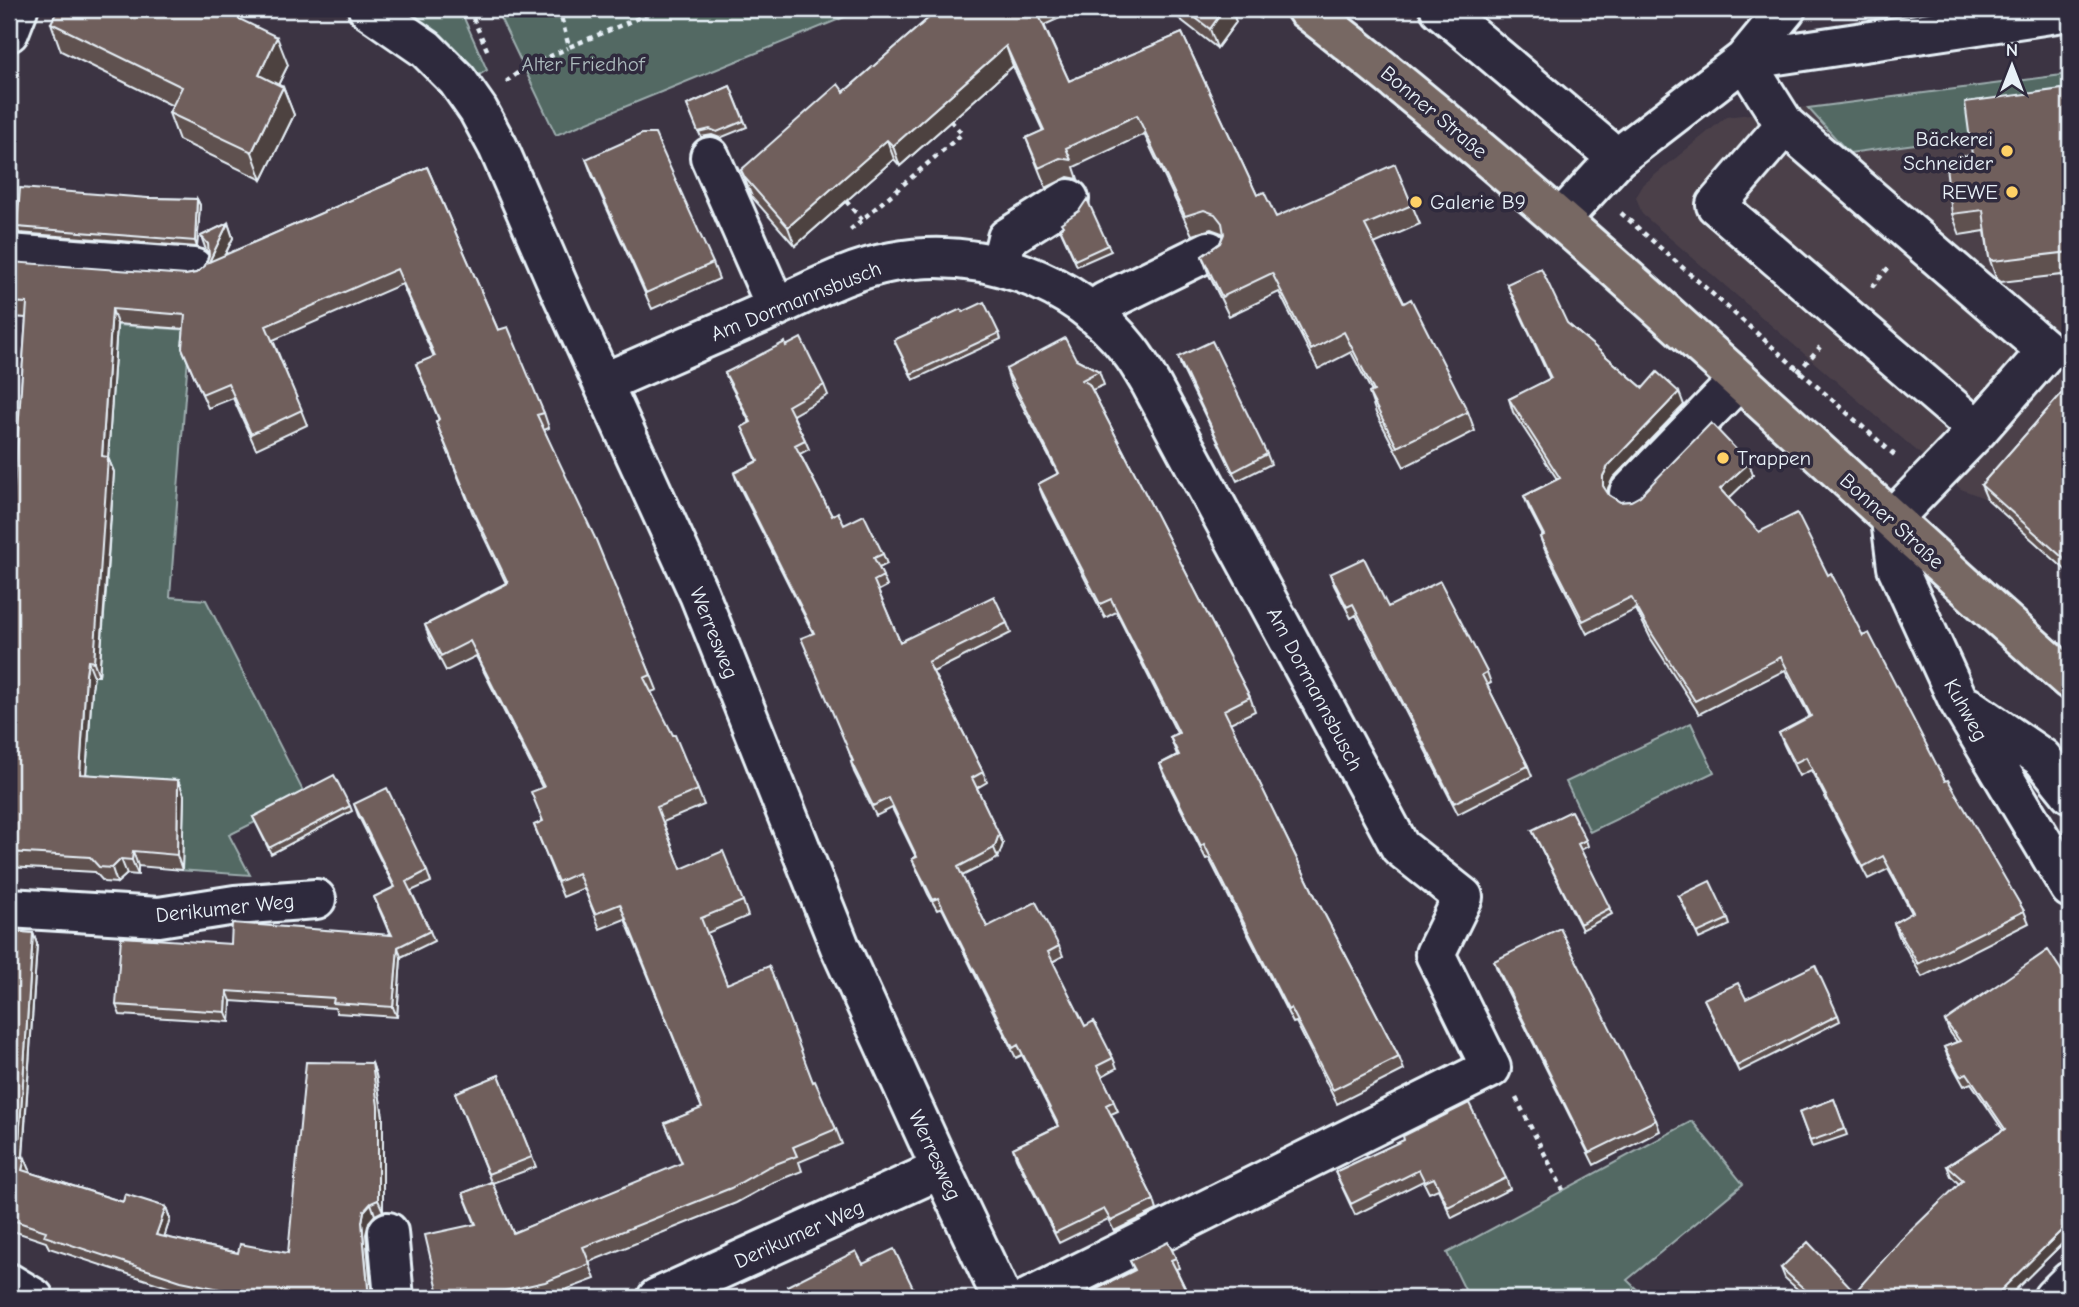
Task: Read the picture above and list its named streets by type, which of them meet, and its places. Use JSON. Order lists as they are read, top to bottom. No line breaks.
{"streets":{"main road":["Bonner Straße"],"street":["Am Dormannsbusch","Werresweg","Kuhweg","Derikumer Weg"]},"crossings":[["Bonner Straße","Kuhweg"],["Am Dormannsbusch","Werresweg"],["Werresweg","Derikumer Weg"]],"parks":["Alter Friedhof"],"places":["Bäckerei Schneider","REWE","Galerie B9","Trappen"],"north":"top"}
